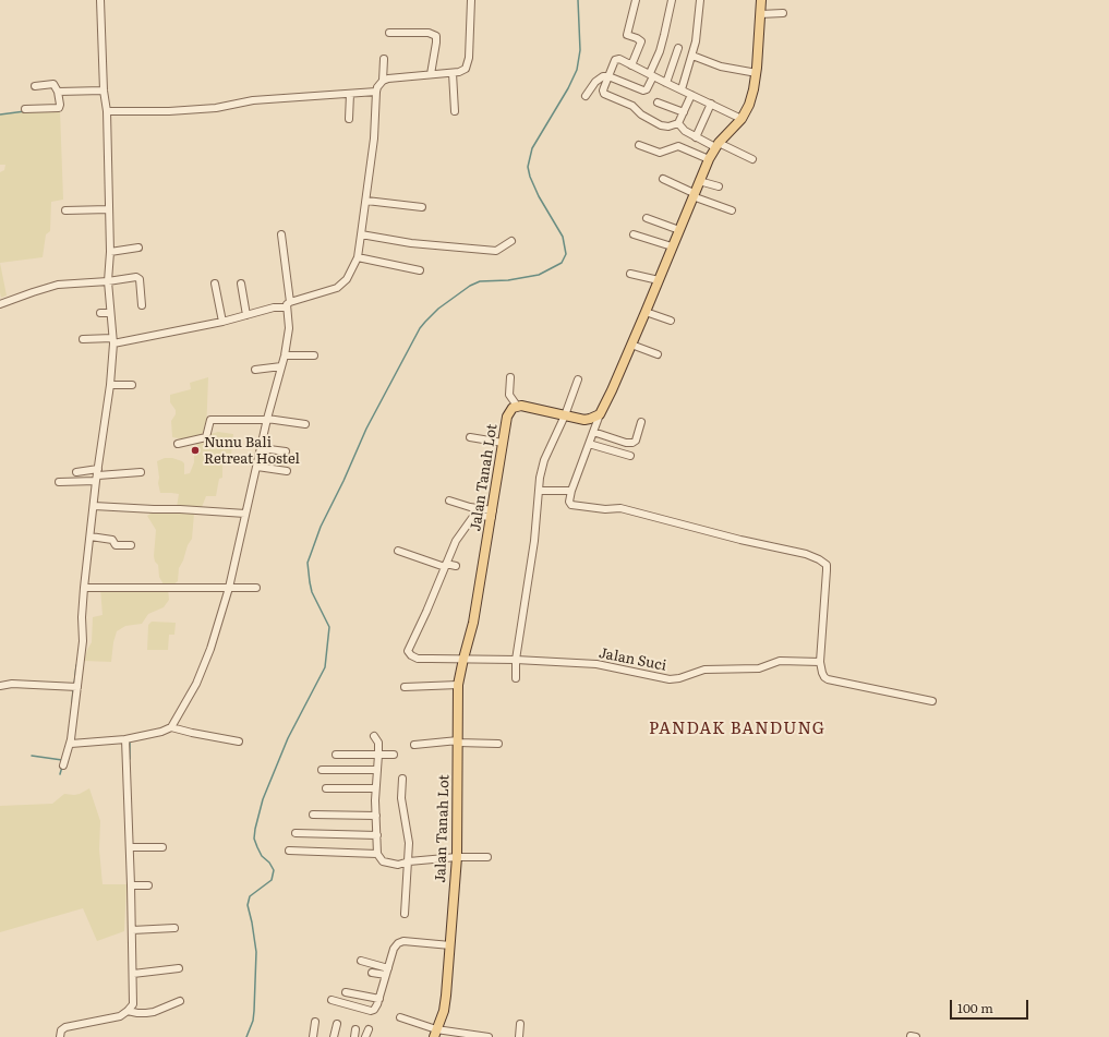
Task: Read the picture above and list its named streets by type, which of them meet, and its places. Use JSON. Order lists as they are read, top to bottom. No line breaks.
{"streets":{"main road":["Jalan Tanah Lot"],"street":["Jalan Suci"]},"crossings":[["Jalan Tanah Lot","Jalan Suci"]],"districts":["PANDAK BANDUNG"],"places":["Nunu Bali Retreat Hostel"],"scale_bar":"100 m"}
